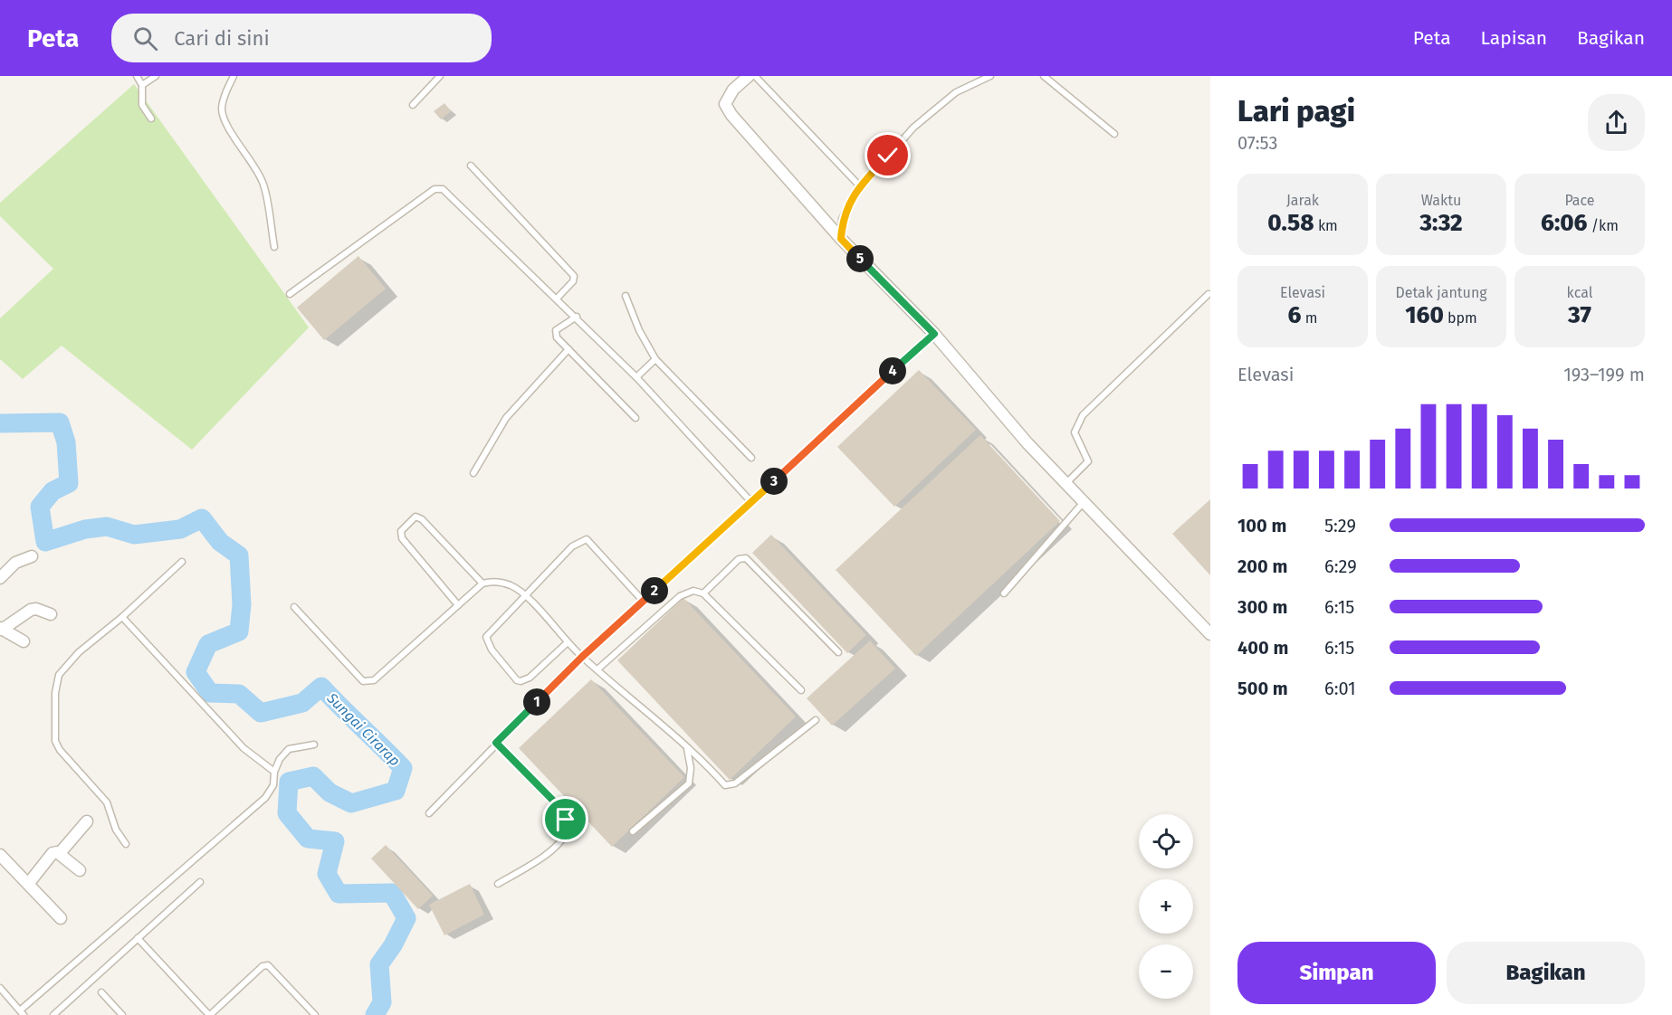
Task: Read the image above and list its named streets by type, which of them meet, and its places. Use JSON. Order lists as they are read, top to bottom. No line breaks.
{"water":["Sungai Cirarap"],"page":{"header":"Peta","search":"Cari di sini","nav":["Peta","Lapisan","Bagikan"],"heading":["Lari pagi","07:53"],"stats":[["Jarak","0.58 km"],["Waktu","3:32"],["Pace","6:06 /km"],["Elevasi","6 m"],["Detak jantung","160 bpm"],["kcal","37"]],"pins":["5","4","3","2","1"],"chart":["Elevasi","193–199 m"],"list":[{"name":"100 m","note":"5:29"},{"name":"200 m","note":"6:29"},{"name":"300 m","note":"6:15"},{"name":"400 m","note":"6:15"},{"name":"500 m","note":"6:01"}],"map_buttons":["+","−"],"buttons":["Simpan","Bagikan"]}}
